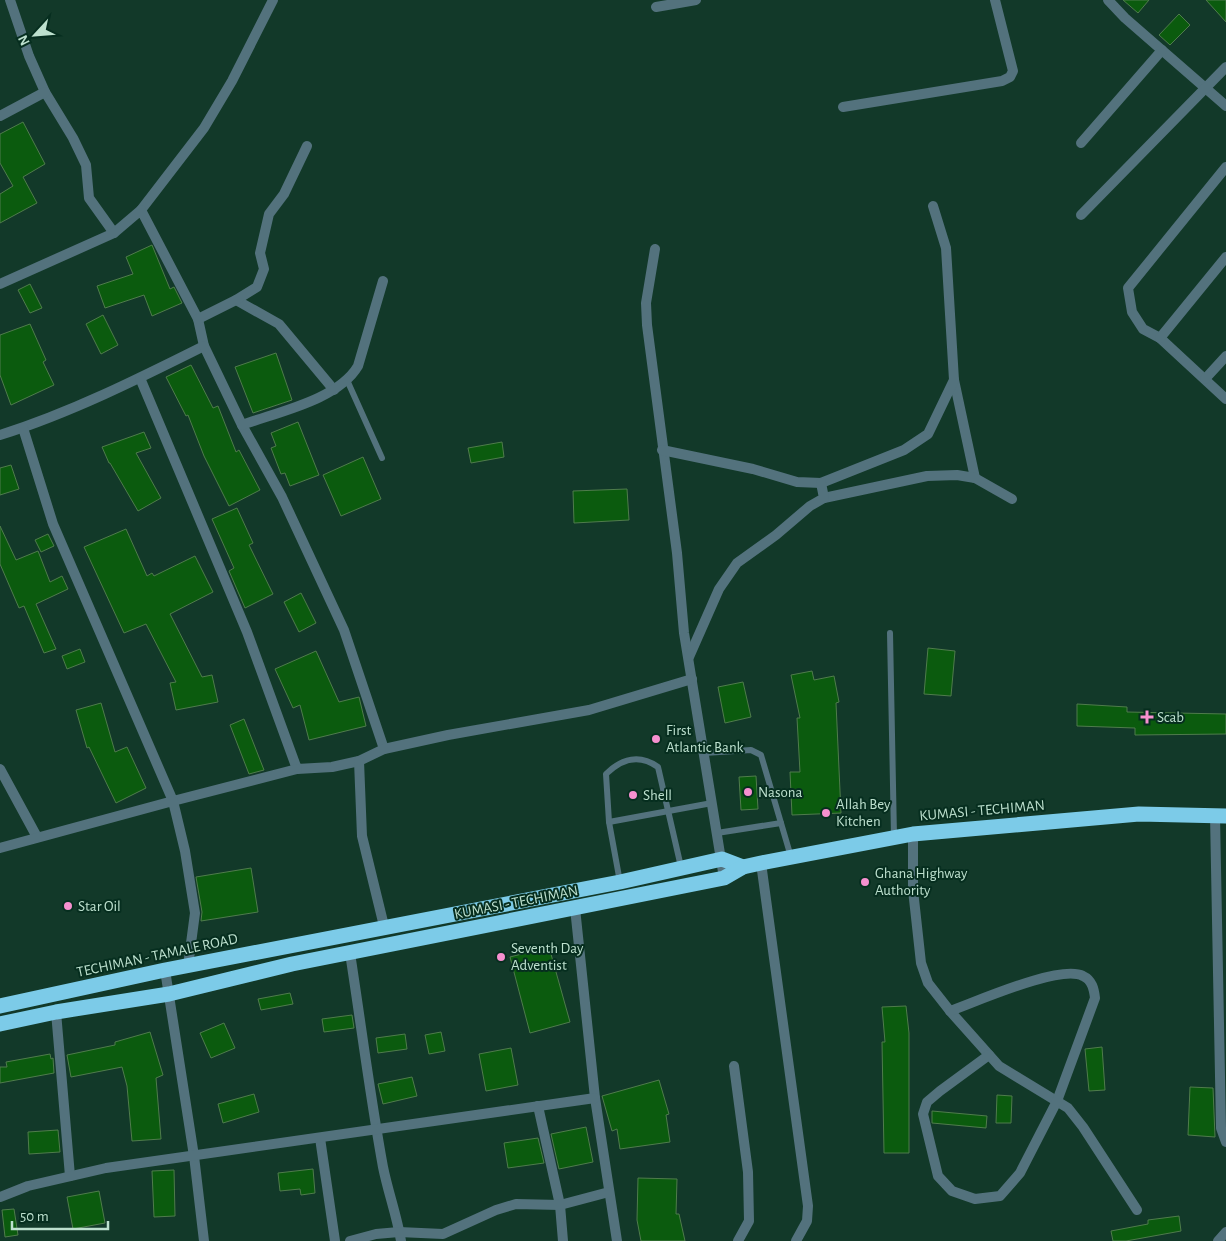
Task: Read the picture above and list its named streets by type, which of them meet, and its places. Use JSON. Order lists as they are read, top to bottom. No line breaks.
{"streets":{"highway":["KUMASI - TECHIMAN","TECHIMAN - TAMALE ROAD"]},"crossings":[["KUMASI - TECHIMAN","TECHIMAN - TAMALE ROAD"]],"places":{"health":["Scab"],"other":["First Atlantic Bank","Nasona","Shell","Allah Bey Kitchen","Ghana Highway Authority","Star Oil","Seventh Day Adventist"]},"scale_bar":"50 m","north":"bottom left"}
